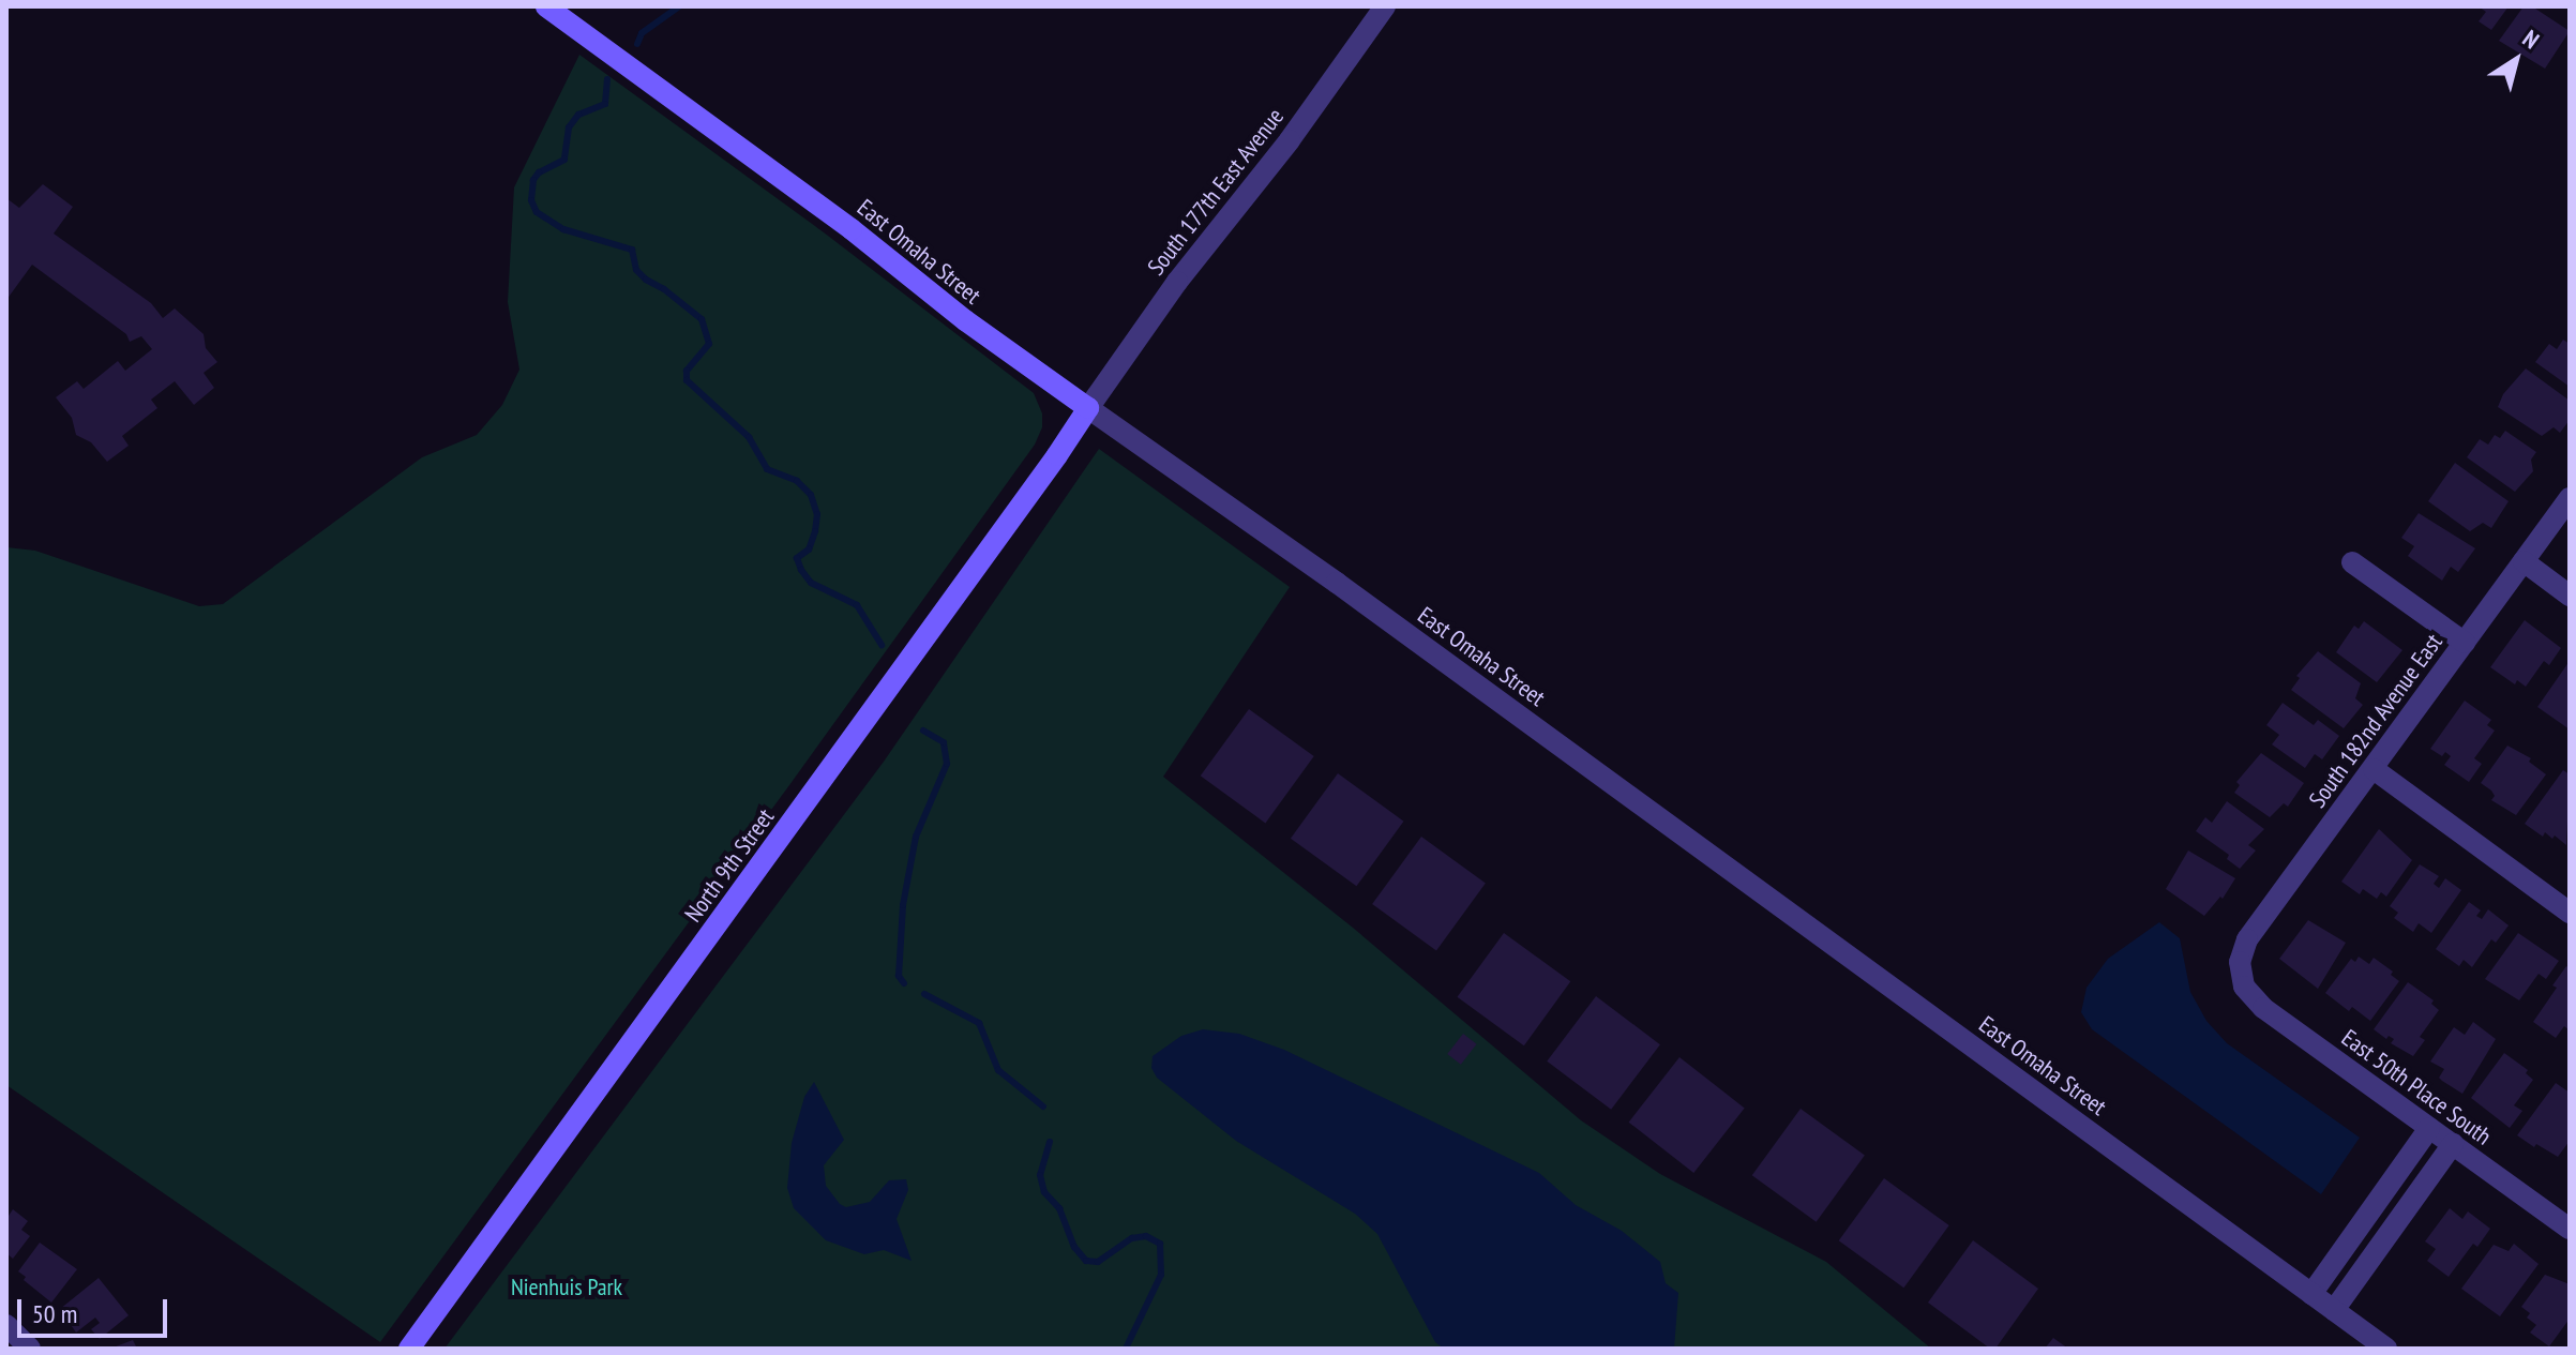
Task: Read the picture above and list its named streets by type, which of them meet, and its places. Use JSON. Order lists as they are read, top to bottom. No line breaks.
{"streets":{"main road":["East Omaha Street","North 9th Street"],"street":["South 177th East Avenue","South 182nd Avenue East","East 50th Place South"]},"crossings":[["South 177th East Avenue","East Omaha Street"],["South 177th East Avenue","North 9th Street"],["East Omaha Street","North 9th Street"],["South 182nd Avenue East","East 50th Place South"]],"parks":["Nienhuis Park"],"scale_bar":"50 m","north":"top right"}
